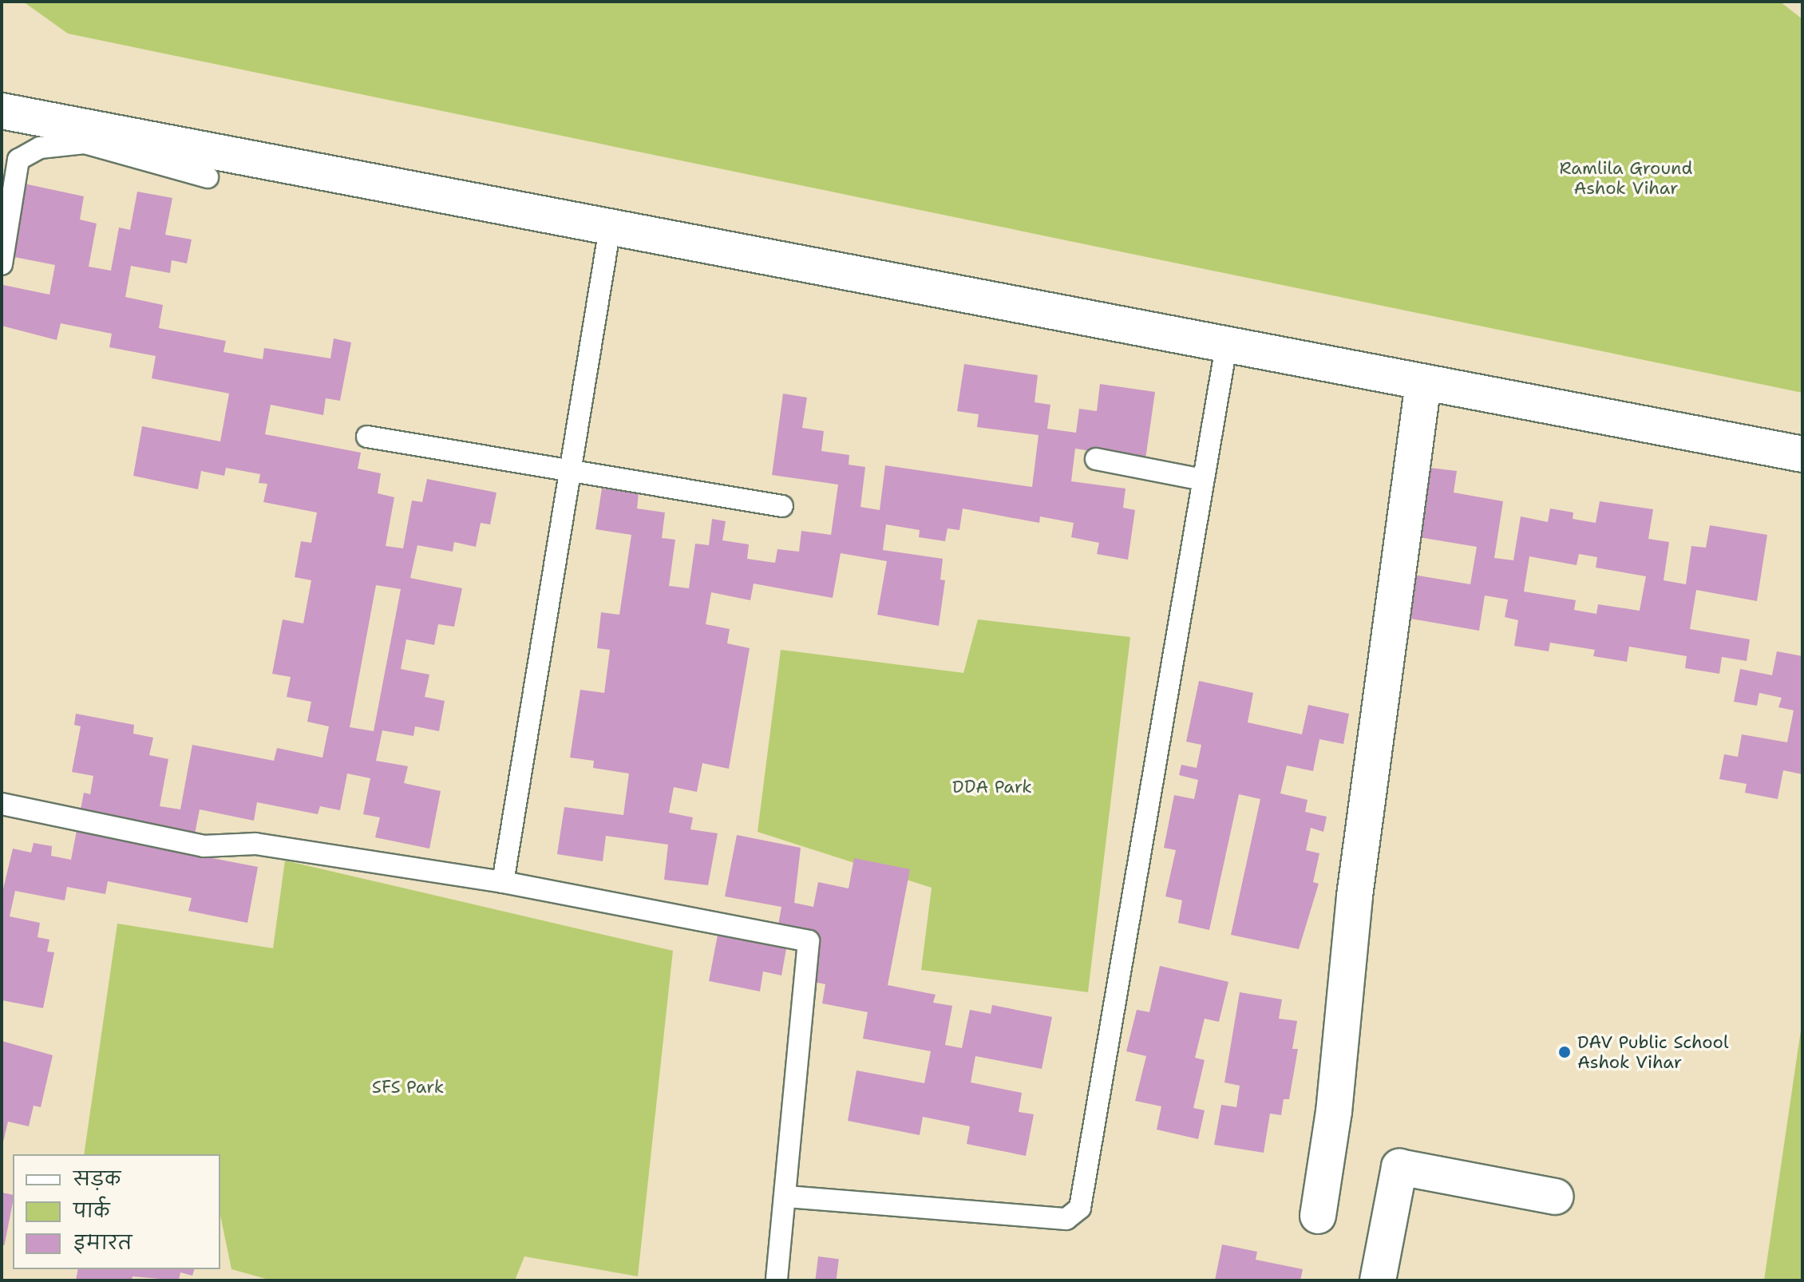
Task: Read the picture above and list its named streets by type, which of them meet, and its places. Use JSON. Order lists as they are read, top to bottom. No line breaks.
{"parks":["Ramlila Ground Ashok Vihar","DDA Park","SFS Park"],"places":["DAV Public School Ashok Vihar"],"legend":["सड़क","पार्क","इमारत"]}
